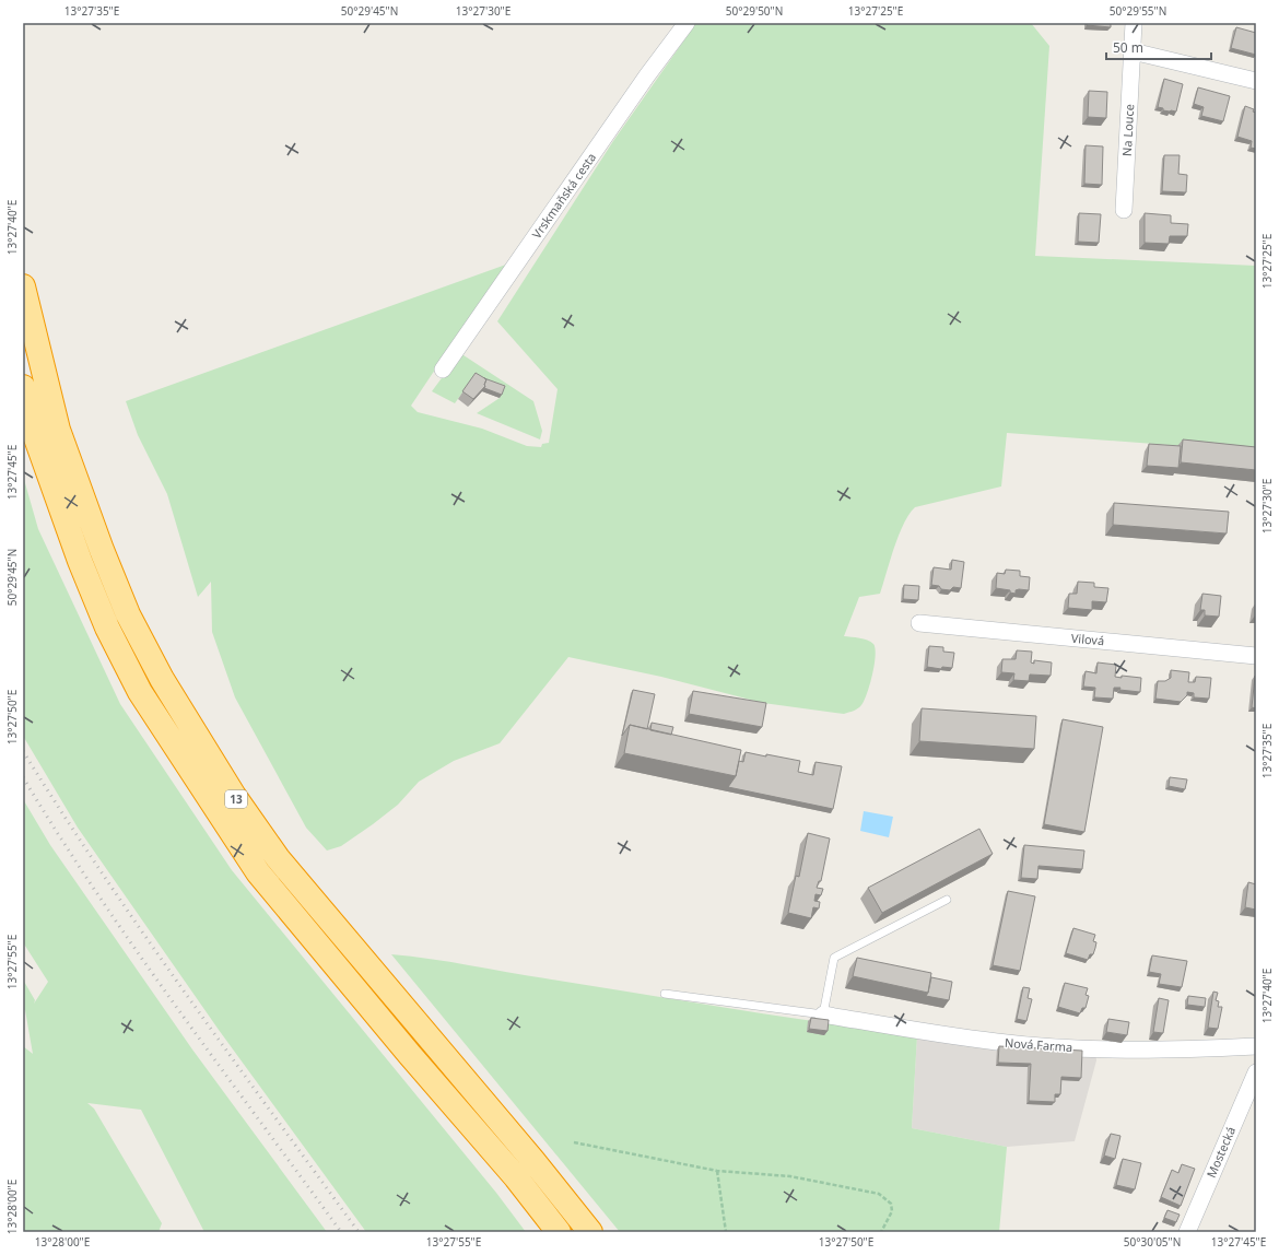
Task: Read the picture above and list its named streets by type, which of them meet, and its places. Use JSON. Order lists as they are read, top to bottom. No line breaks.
{"streets":{"highway":["13"],"street":["Na Louce","Vrskmaňská cesta","Vilová","Nová Farma","Mostecká"]},"scale_bar":"50 m","coordinates":["13°27'35\"E","50°29'45\"N","13°27'30\"E","50°29'50\"N","13°27'25\"E","50°29'55\"N","13°27'40\"E","13°27'45\"E","13°27'50\"E","13°27'55\"E","13°28'00\"E","50°30'05\"N"]}
